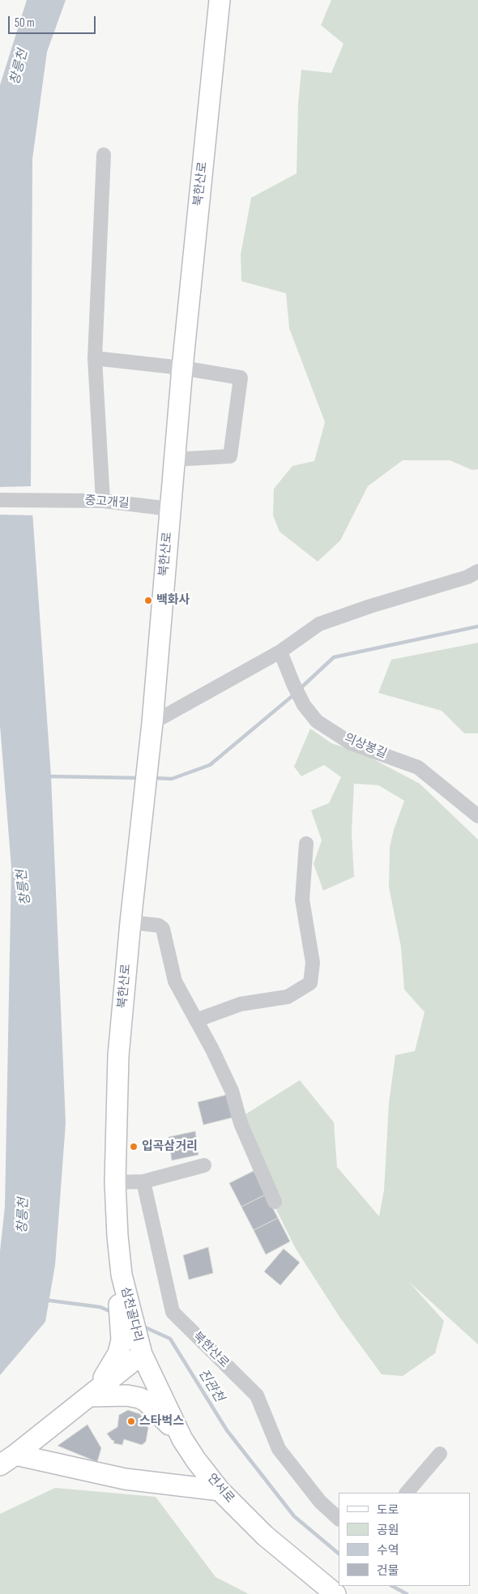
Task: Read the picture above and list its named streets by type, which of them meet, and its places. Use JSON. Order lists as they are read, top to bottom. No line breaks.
{"streets":{"main road":["북한산로","삼천골다리","연서로"],"street":["중고개길","의상봉길"]},"crossings":[["북한산로","중고개길"],["북한산로","삼천골다리"],["삼천골다리","연서로"]],"water":["창릉천","진관천"],"places":["백화사","입곡삼거리","스타벅스"],"legend":["도로","공원","수역","건물"],"scale_bar":"50 m"}
